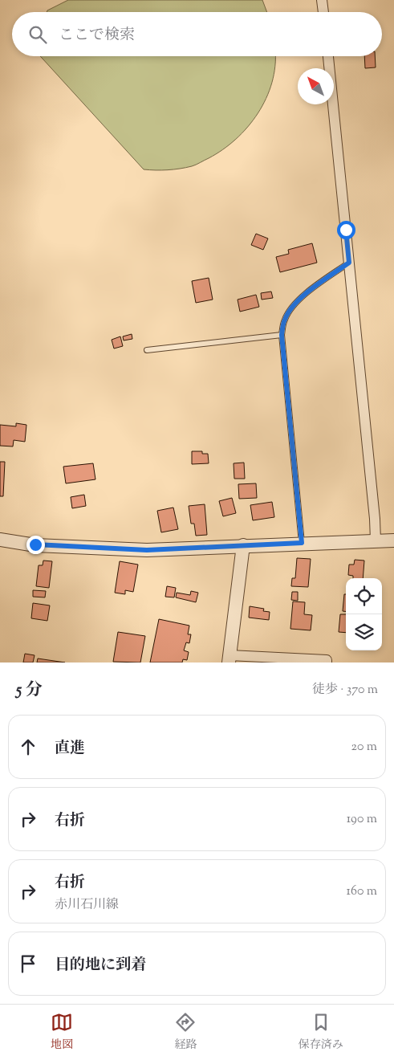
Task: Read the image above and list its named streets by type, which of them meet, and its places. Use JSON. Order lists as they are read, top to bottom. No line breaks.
{"north":"top left","page":{"search":"ここで検索","heading":["5 分","徒歩 · 370 m"],"list":[["直進","20 m"],["右折","190 m"],["右折","赤川石川線","160 m"],"目的地に到着"],"nav":["地図","経路","保存済み"]}}
